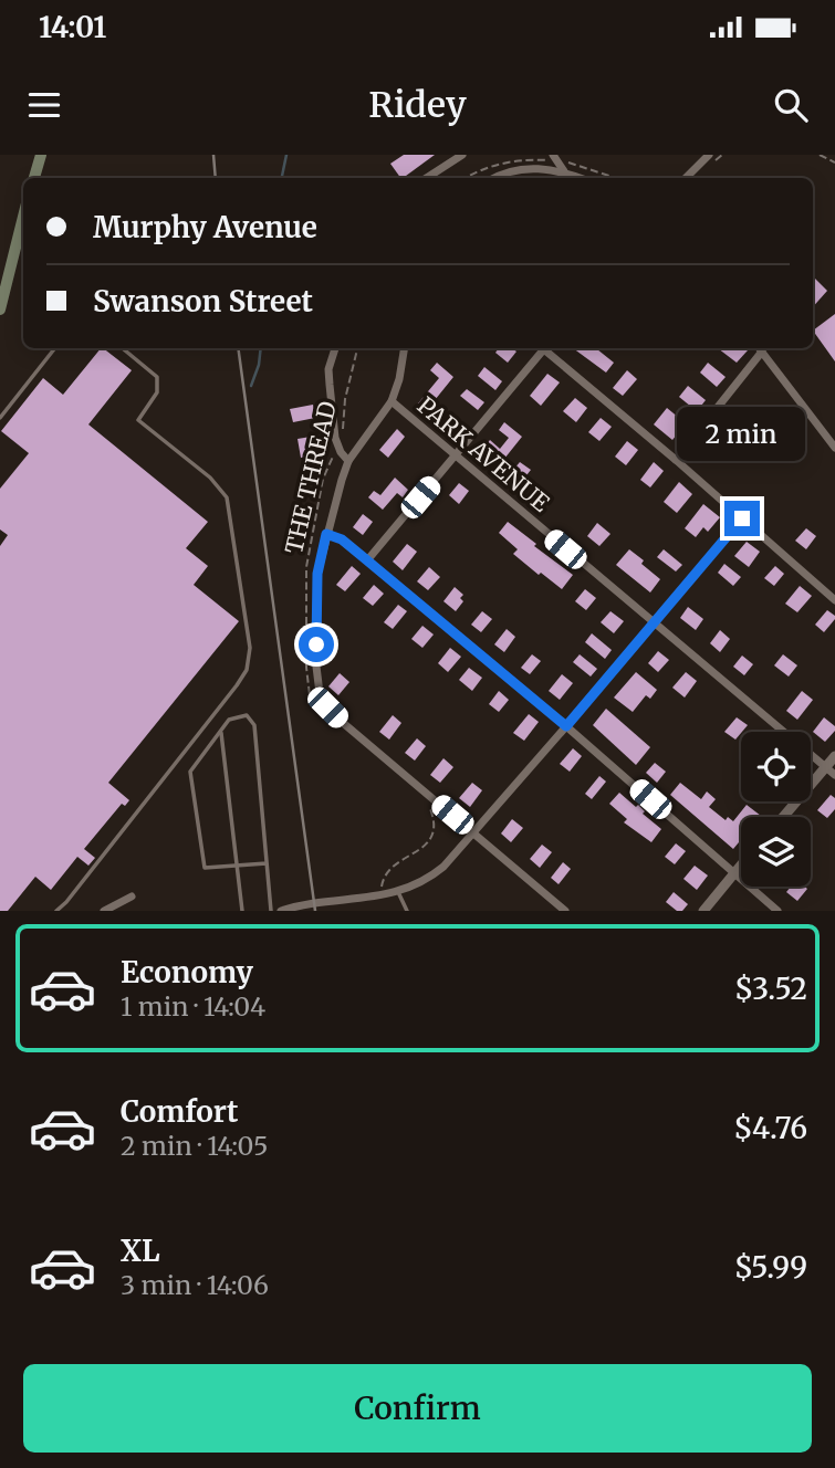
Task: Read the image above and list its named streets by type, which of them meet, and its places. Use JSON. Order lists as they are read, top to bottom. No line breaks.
{"streets":{"street":["PARK AVENUE"],"path":["THE THREAD"]},"page":{"status":"14:01","header":"Ridey","banner":["Murphy Avenue","Swanson Street"],"bubble":"2 min","list":[{"name":"Economy","note":"1 min · 14:04","value":"$3.52"},{"name":"Comfort","note":"2 min · 14:05","value":"$4.76"},{"name":"XL","note":"3 min · 14:06","value":"$5.99"}],"buttons":"Confirm"}}
